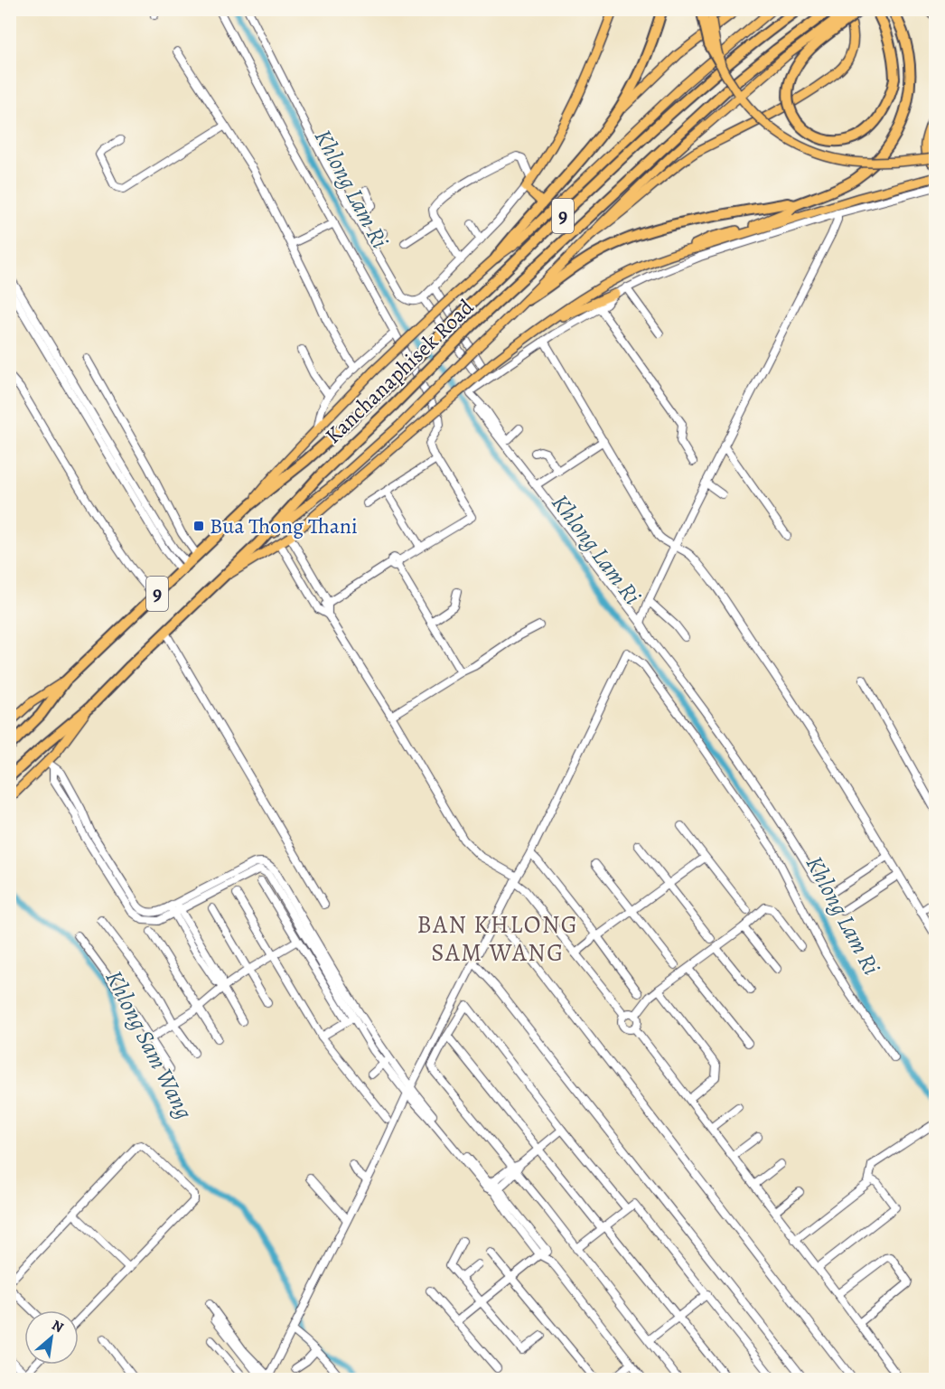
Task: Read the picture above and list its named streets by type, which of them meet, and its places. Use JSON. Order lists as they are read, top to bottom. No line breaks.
{"streets":{"highway":["9","Kanchanaphisek Road"]},"districts":["BAN KHLONG SAM WANG"],"water":["Khlong Lam Ri","Khlong Sam Wang"],"places":{"transit":["Bua Thong Thani"]},"north":"top right"}
